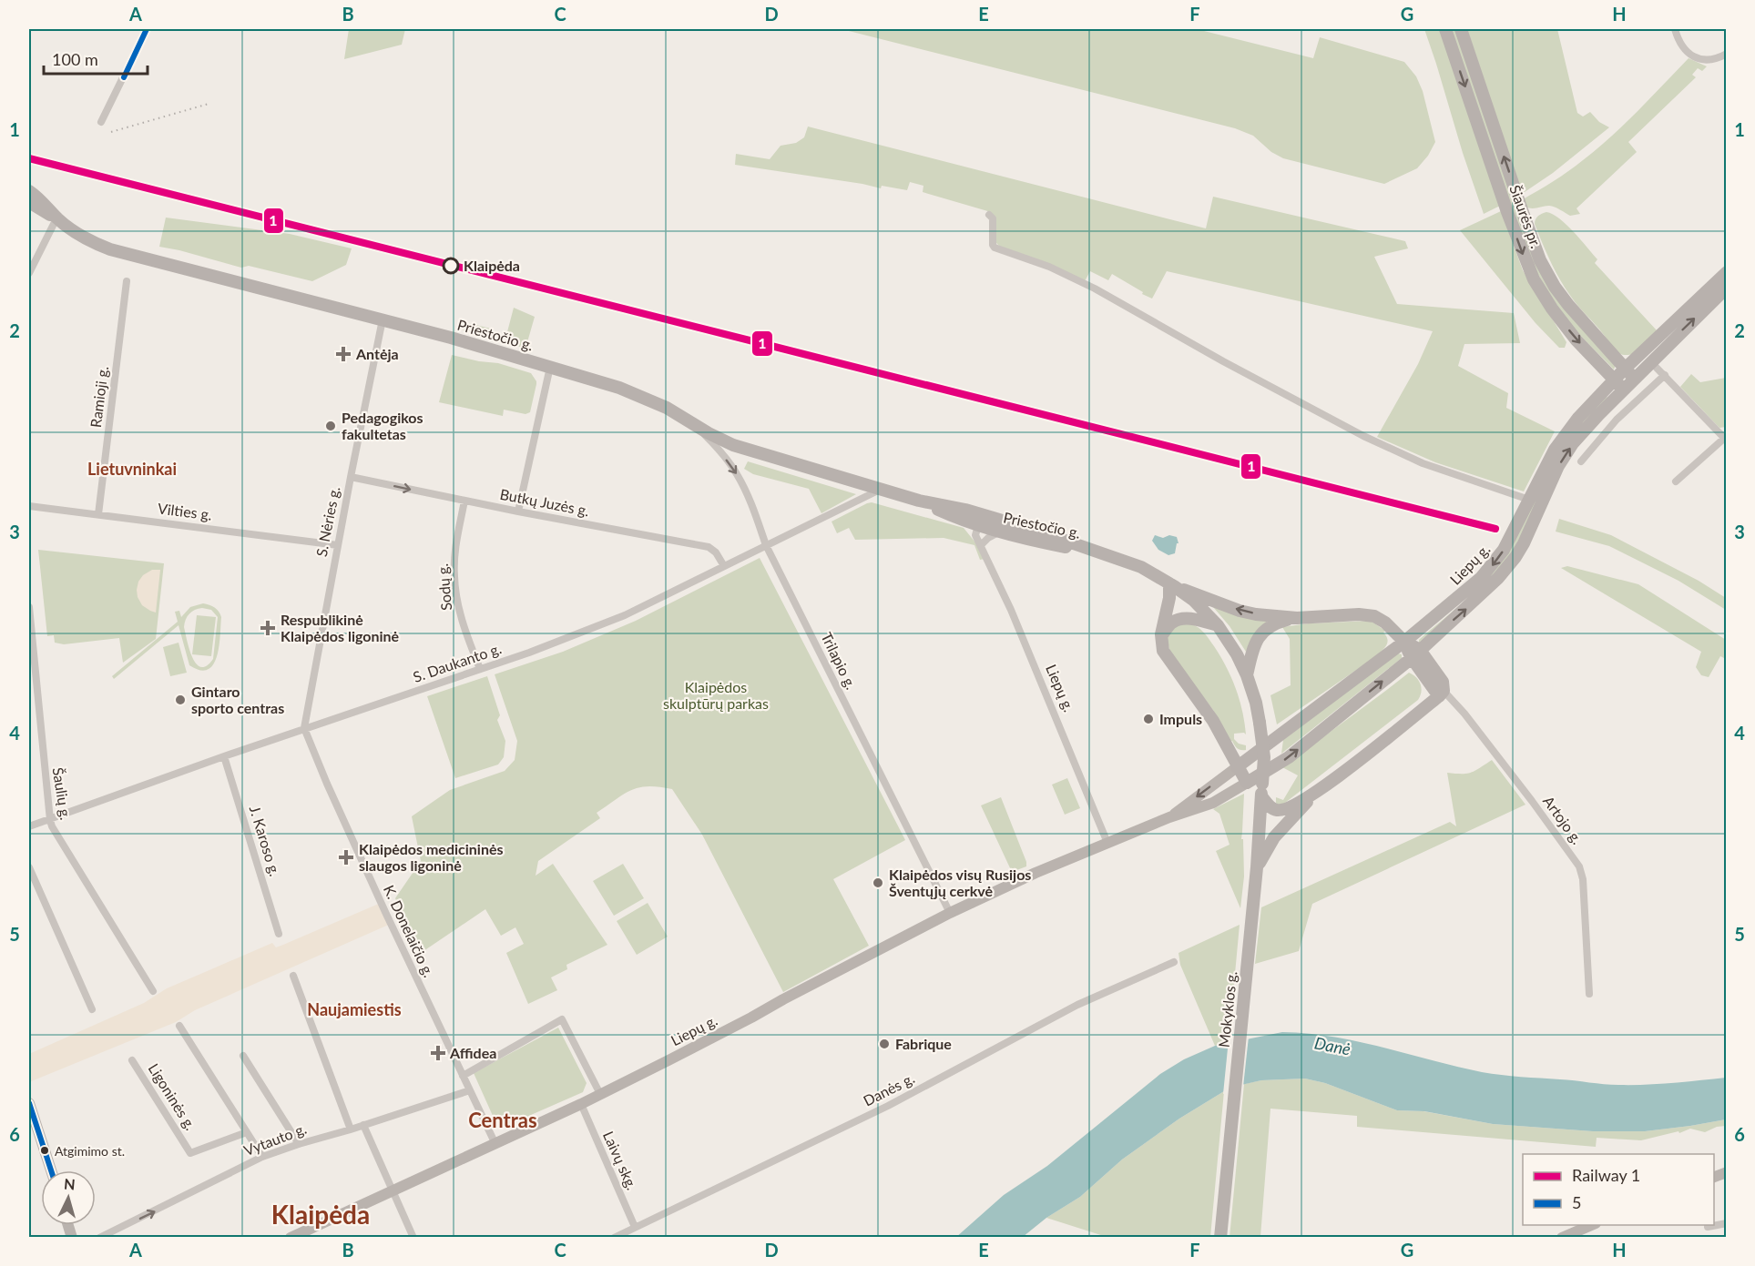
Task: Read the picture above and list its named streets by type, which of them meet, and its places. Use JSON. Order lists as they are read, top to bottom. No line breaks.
{"streets":{"main road":["Šiaurės pr.","Priestočio g.","Liepų g.","Mokyklos g."],"street":["Ramioji g.","Butkų Juzės g.","Vilties g.","S. Nėries g.","Sodų g.","Trilapio g.","S. Daukanto g.","Šaulių g.","Artojo g.","J. Karoso g.","K. Donelaičio g.","Danės g.","Ligoninės g.","Vytauto g.","Laivų skg."]},"crossings":[["Šiaurės pr.","Liepų g."],["Priestočio g.","S. Nėries g."],["Priestočio g.","Liepų g."],["Priestočio g.","Trilapio g."],["Priestočio g.","S. Daukanto g."],["Priestočio g.","Mokyklos g."],["Ramioji g.","Vilties g."],["Butkų Juzės g.","S. Nėries g."],["Butkų Juzės g.","Sodų g."],["Butkų Juzės g.","S. Daukanto g."],["Vilties g.","S. Nėries g."],["S. Nėries g.","S. Daukanto g."],["S. Nėries g.","K. Donelaičio g."],["Liepų g.","Trilapio g."],["Liepų g.","K. Donelaičio g."],["Liepų g.","Laivų skg."],["Sodų g.","S. Daukanto g."],["Trilapio g.","S. Daukanto g."],["S. Daukanto g.","Šaulių g."],["S. Daukanto g.","J. Karoso g."],["S. Daukanto g.","K. Donelaičio g."],["K. Donelaičio g.","Vytauto g."],["Danės g.","Laivų skg."]],"one_way":["Vytauto g."],"districts":["Lietuvninkai","Naujamiestis","Centras","Klaipėda"],"water":["Danė"],"parks":["Klaipėdos skulptūrų parkas"],"places":{"other":["Klaipėda","Pedagogikos fakultetas","Gintaro sporto centras","Impuls","Klaipėdos visų Rusijos Šventųjų cerkvė","Fabrique","Atgimimo st."],"health":["Antėja","Respublikinė Klaipėdos ligoninė","Klaipėdos medicininės slaugos ligoninė","Affidea"]},"lines":["transit line 5","rail line 1"],"legend":["Railway 1","5"],"scale_bar":"100 m","north":"top","grid":{"columns":["A","B","C","D","E","F","G","H"],"rows":["1","2","3","4","5","6"]}}
